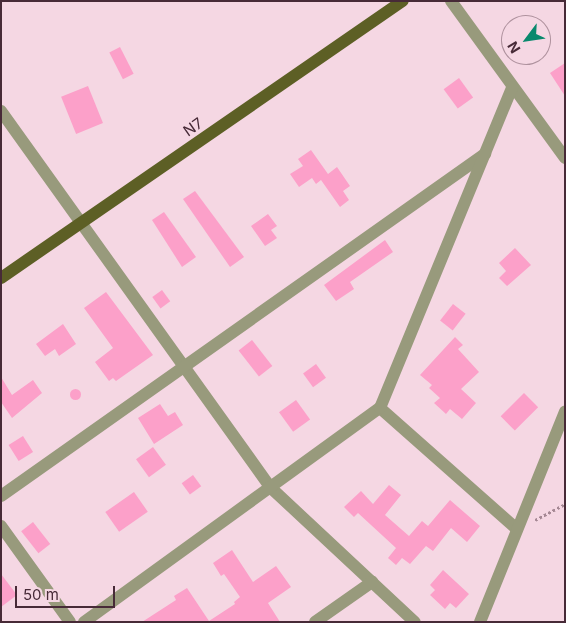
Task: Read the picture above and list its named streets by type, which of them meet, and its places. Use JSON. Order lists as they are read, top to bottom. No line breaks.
{"streets":{"main road":["N7"]},"scale_bar":"50 m","north":"bottom left"}
